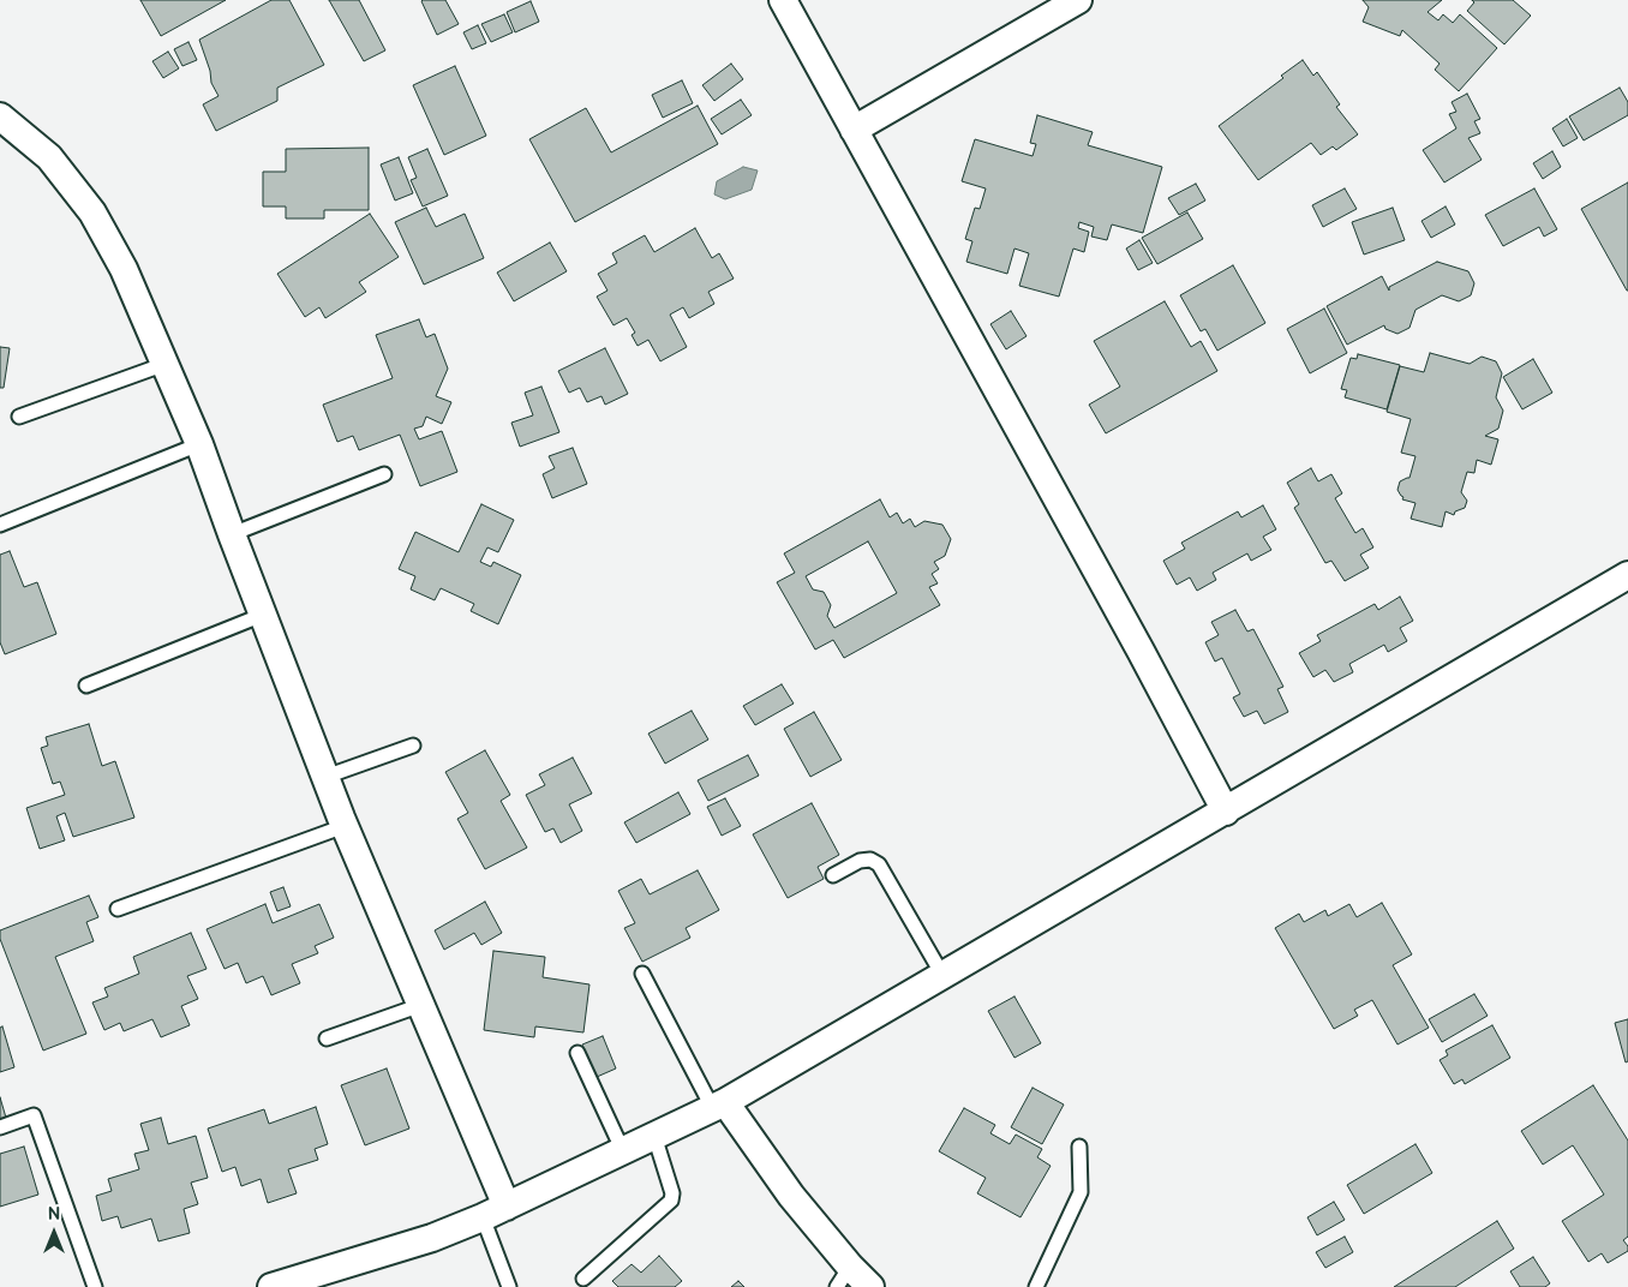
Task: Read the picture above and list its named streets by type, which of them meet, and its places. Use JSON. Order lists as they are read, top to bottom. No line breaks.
{"north":"top"}
